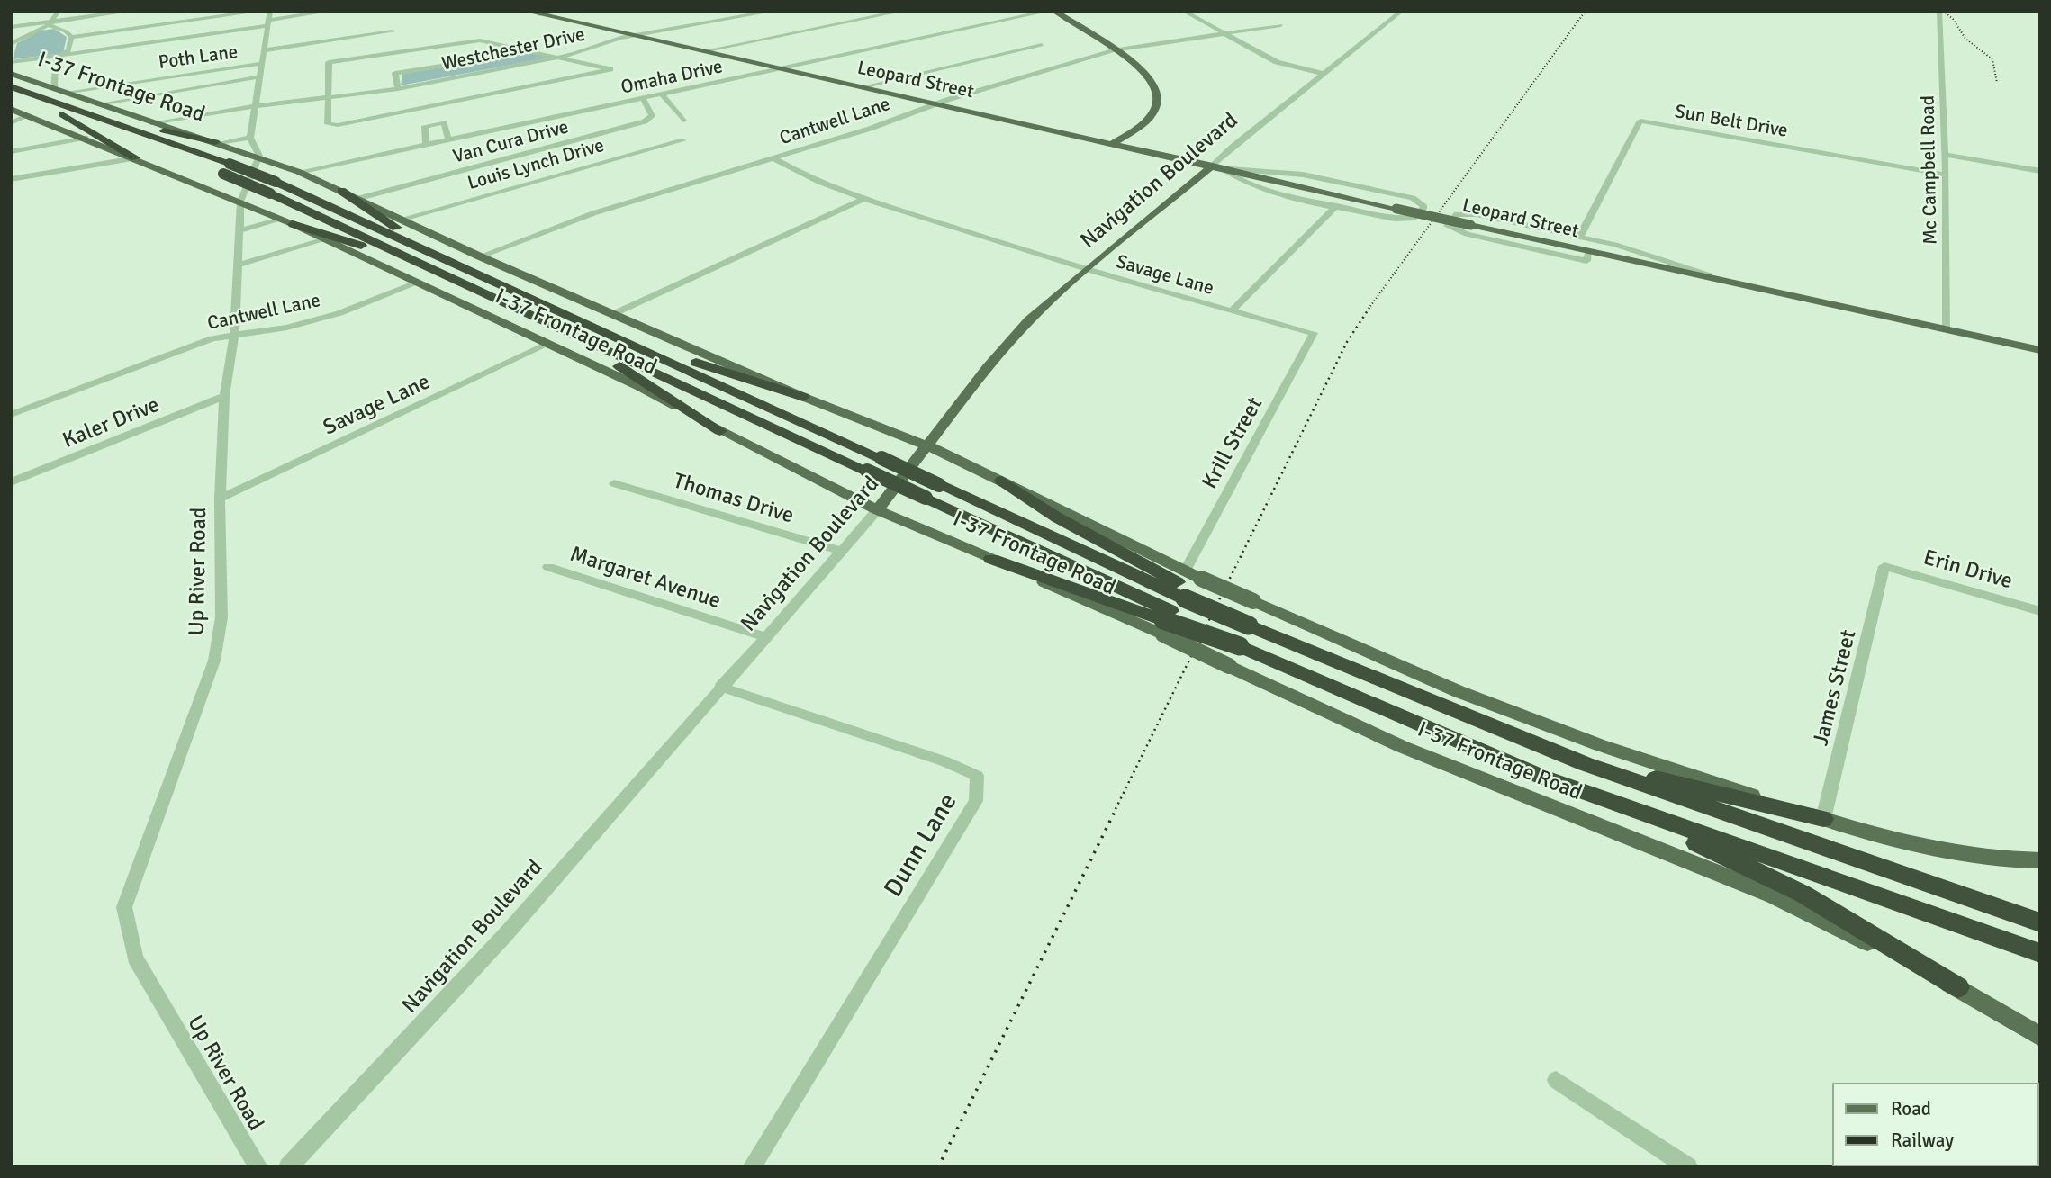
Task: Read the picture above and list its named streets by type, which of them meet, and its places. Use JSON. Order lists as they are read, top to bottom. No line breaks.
{"streets":{"main road":["Leopard Street","I-37 Frontage Road","Navigation Boulevard"],"street":["Westchester Drive","Poth Lane","Omaha Drive","Cantwell Lane","Sun Belt Drive","Van Cura Drive","Louis Lynch Drive","Mc Campbell Road","Savage Lane","Kaler Drive","Krill Street","Thomas Drive","Erin Drive","Up River Road","Margaret Avenue","James Street","Dunn Lane"]},"crossings":[["Westchester Drive","Leopard Street"],["Westchester Drive","I-37 Frontage Road"],["Poth Lane","I-37 Frontage Road"],["Omaha Drive","Leopard Street"],["Omaha Drive","I-37 Frontage Road"],["Omaha Drive","Van Cura Drive"],["Leopard Street","Cantwell Lane"],["Leopard Street","Mc Campbell Road"],["Leopard Street","Navigation Boulevard"],["I-37 Frontage Road","Cantwell Lane"],["I-37 Frontage Road","Van Cura Drive"],["I-37 Frontage Road","Louis Lynch Drive"],["I-37 Frontage Road","Navigation Boulevard"],["I-37 Frontage Road","Savage Lane"],["I-37 Frontage Road","Up River Road"],["Cantwell Lane","Savage Lane"],["Cantwell Lane","Up River Road"],["Sun Belt Drive","Mc Campbell Road"],["Navigation Boulevard","Savage Lane"],["Navigation Boulevard","Thomas Drive"],["Navigation Boulevard","Margaret Avenue"],["Navigation Boulevard","Dunn Lane"],["Savage Lane","Krill Street"],["Savage Lane","Up River Road"],["Kaler Drive","Up River Road"],["Erin Drive","James Street"]],"legend":["Road","Railway"]}
